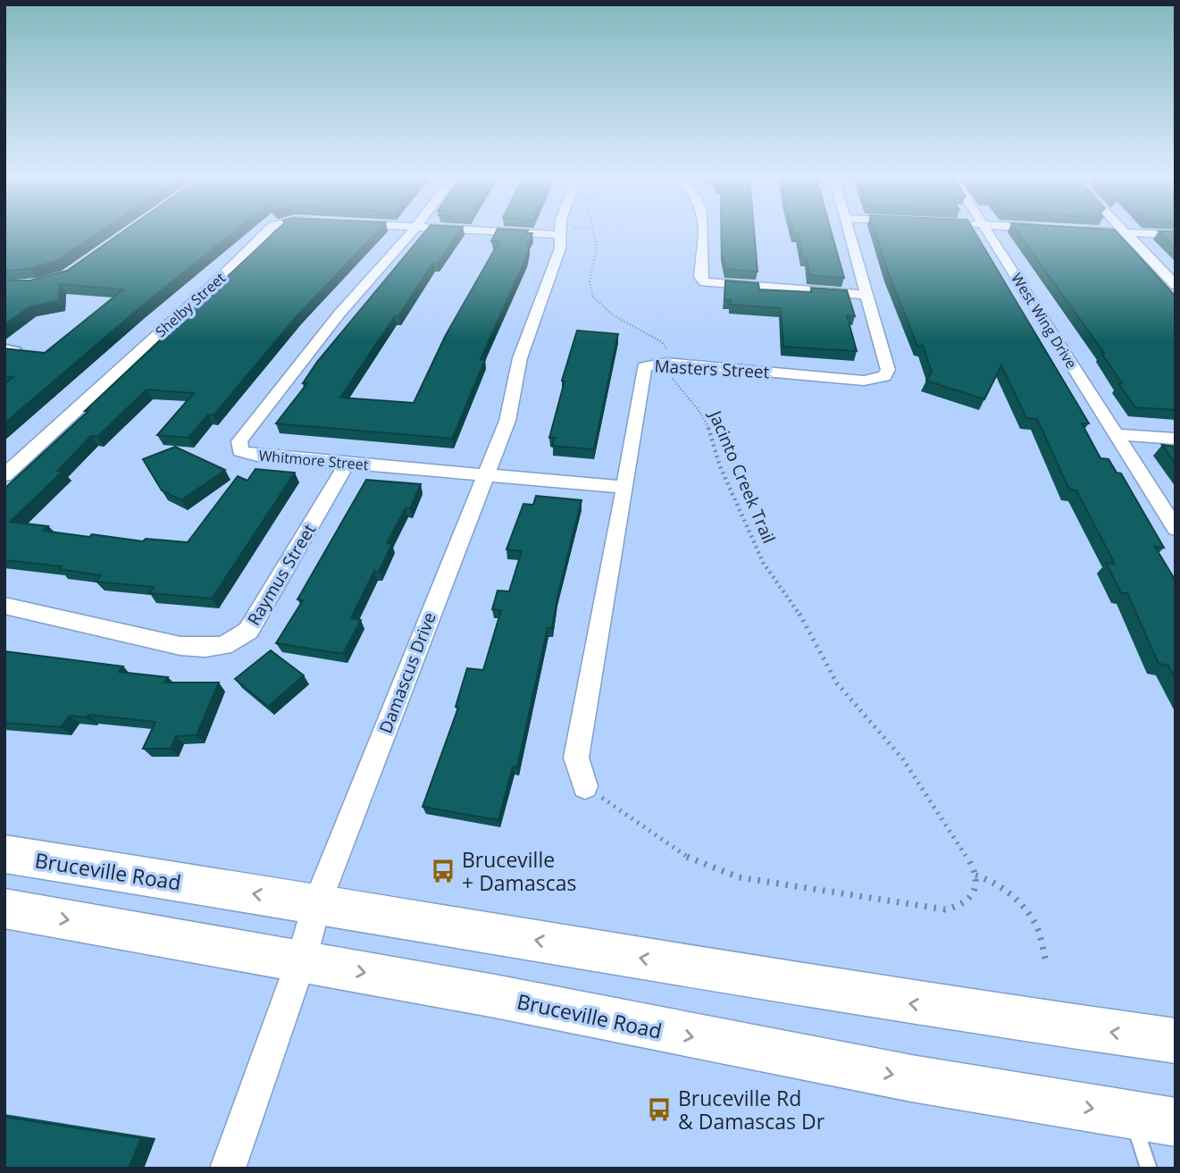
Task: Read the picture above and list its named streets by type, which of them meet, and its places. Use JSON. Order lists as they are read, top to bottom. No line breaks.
{"streets":{"main road":["Bruceville Road"],"street":["Shelby Street","West Wing Drive","Masters Street","Whitmore Street","Raymus Street","Damascus Drive"],"path":["Jacinto Creek Trail"]},"crossings":[["Masters Street","Whitmore Street"],["Whitmore Street","Raymus Street"],["Whitmore Street","Damascus Drive"],["Damascus Drive","Bruceville Road"]],"places":{"bus stop":["Bruceville + Damascas","Bruceville Rd & Damascas Dr"]}}
